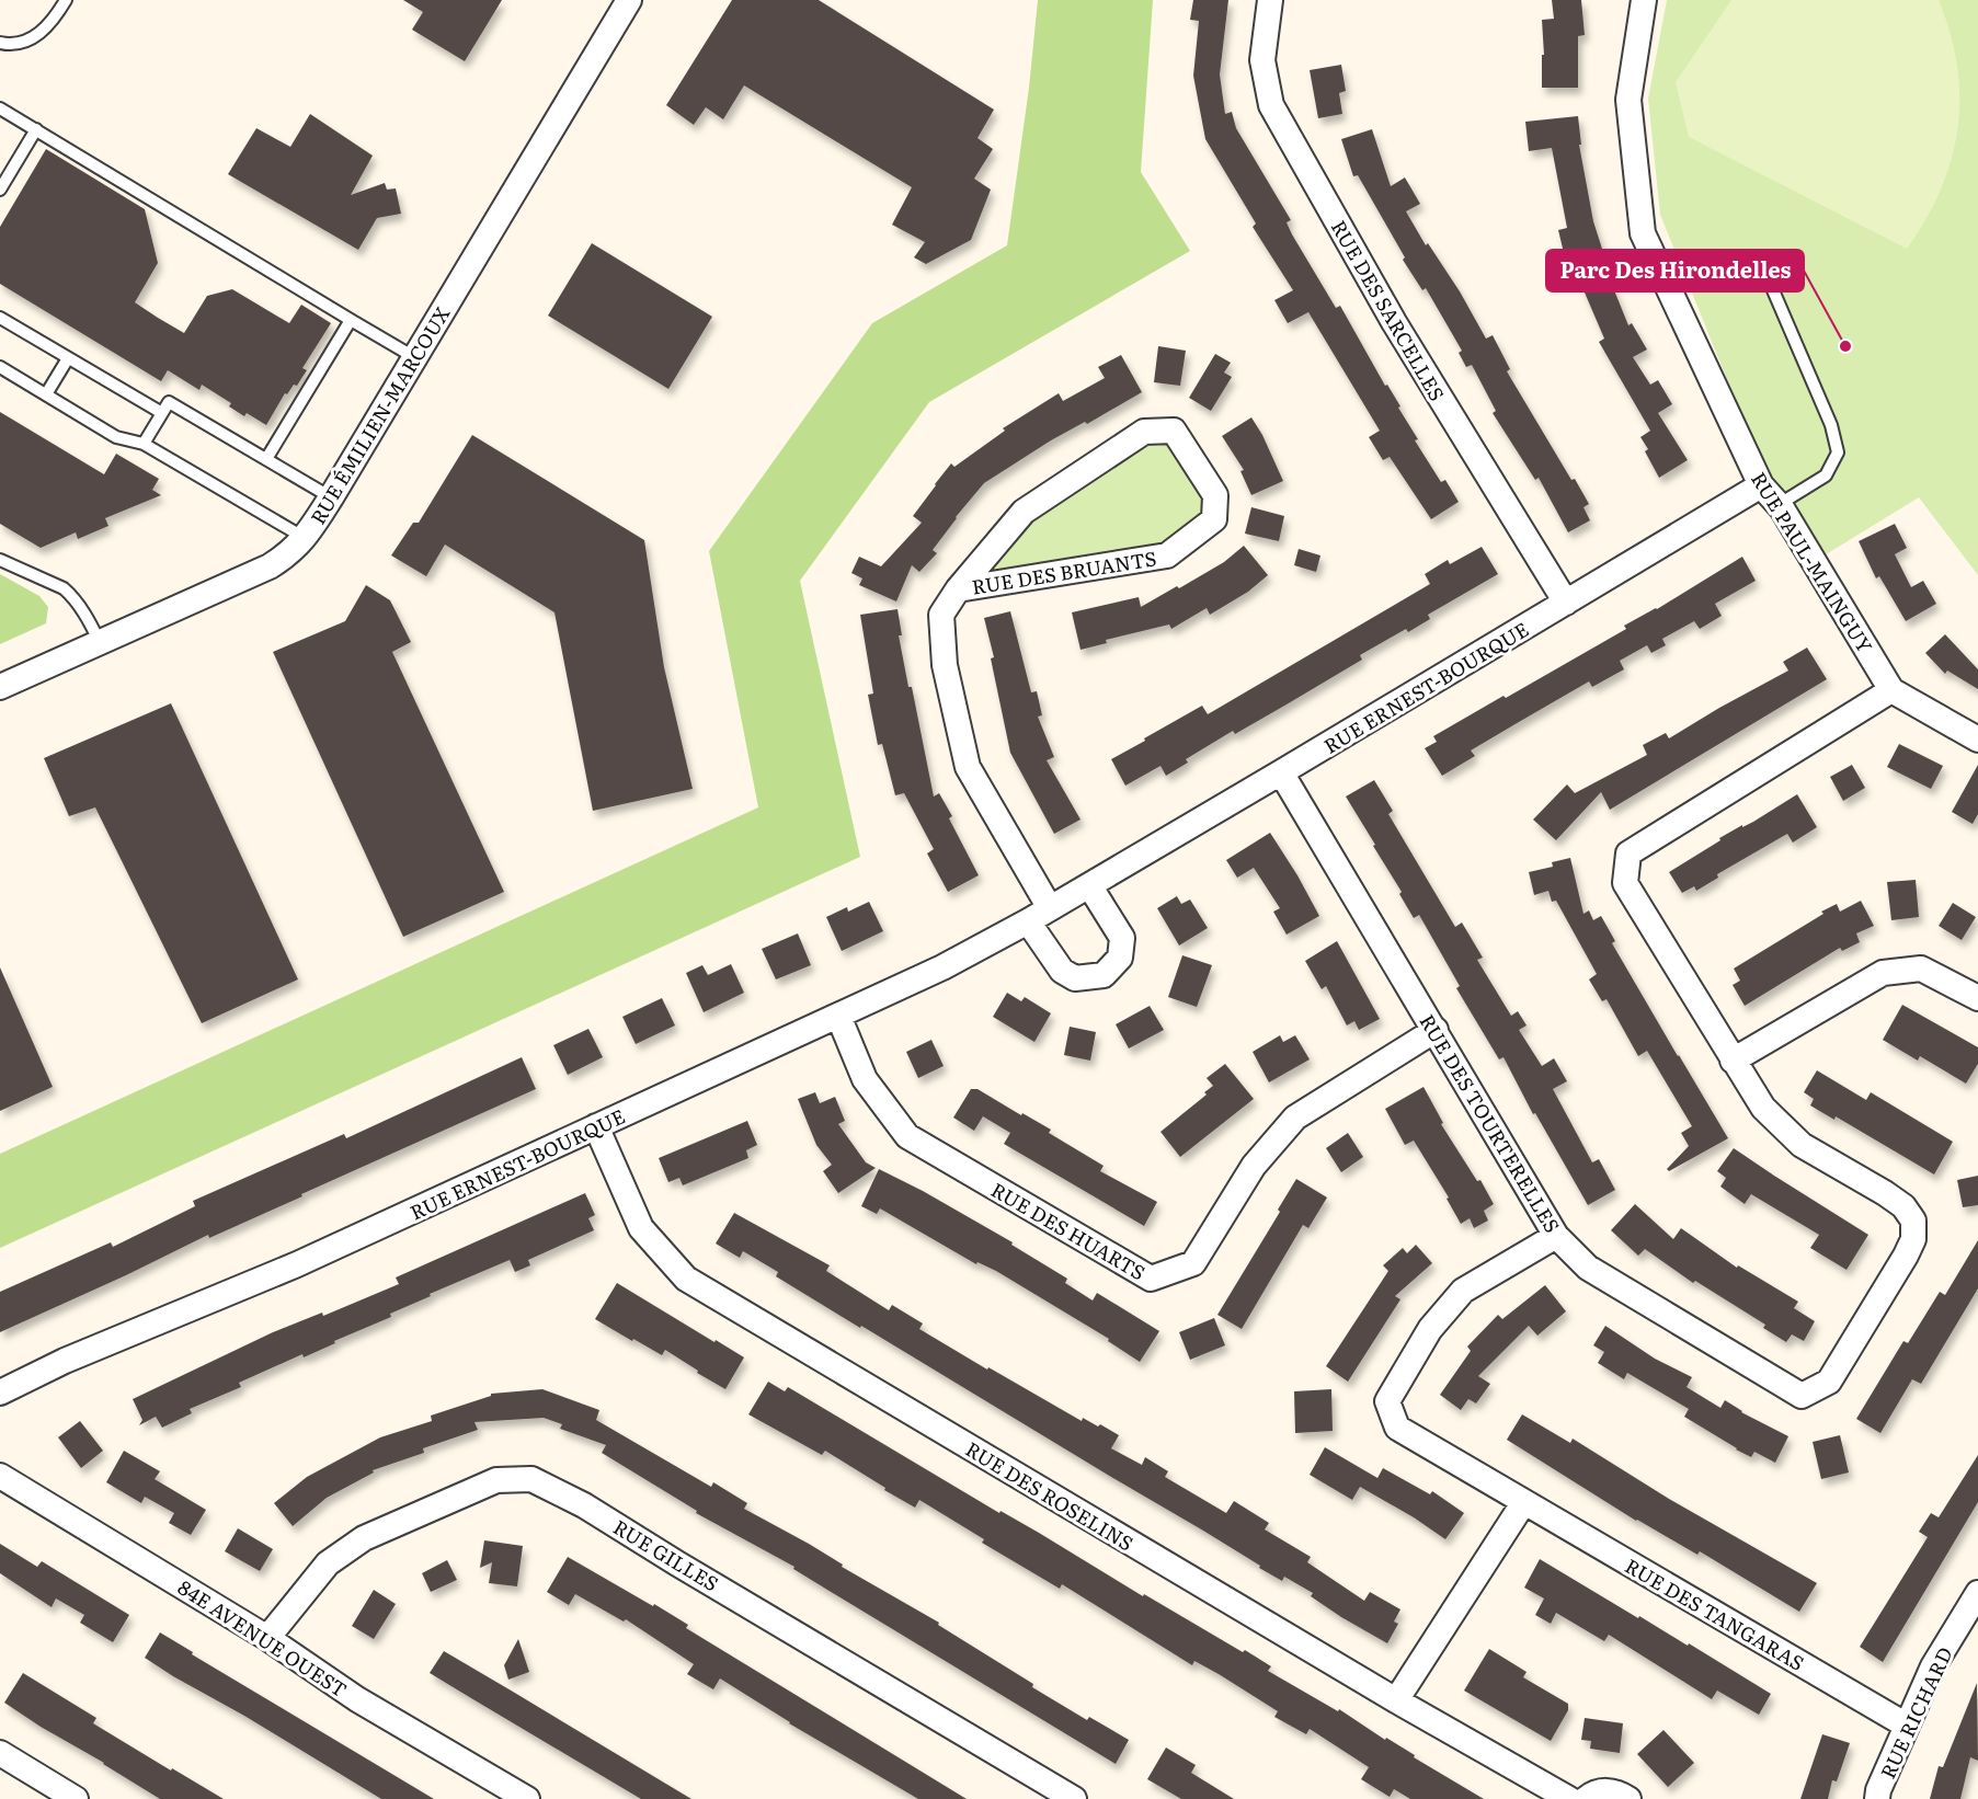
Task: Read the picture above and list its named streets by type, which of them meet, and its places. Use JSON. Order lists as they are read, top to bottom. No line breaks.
{"streets":{"street":["RUE DES SARCELLES","RUE ÉMILIEN-MARCOUX","RUE PAUL-MAINGUY","RUE DES BRUANTS","RUE ERNEST-BOURQUE","RUE DES TOURTERELLES","RUE DES HUARTS","RUE DES ROSELINS","RUE GILLES","RUE DES TANGARAS","84E AVENUE OUEST","RUE RICHARD"]},"crossings":[["RUE DES SARCELLES","RUE ERNEST-BOURQUE"],["RUE PAUL-MAINGUY","RUE ERNEST-BOURQUE"],["RUE PAUL-MAINGUY","RUE DES TOURTERELLES"],["RUE DES BRUANTS","RUE ERNEST-BOURQUE"],["RUE ERNEST-BOURQUE","RUE DES TOURTERELLES"],["RUE ERNEST-BOURQUE","RUE DES HUARTS"],["RUE ERNEST-BOURQUE","RUE DES ROSELINS"],["RUE DES TOURTERELLES","RUE DES HUARTS"],["RUE DES TOURTERELLES","RUE DES TANGARAS"],["RUE GILLES","84E AVENUE OUEST"],["RUE DES TANGARAS","RUE RICHARD"]],"places":["Parc Des Hirondelles"]}
